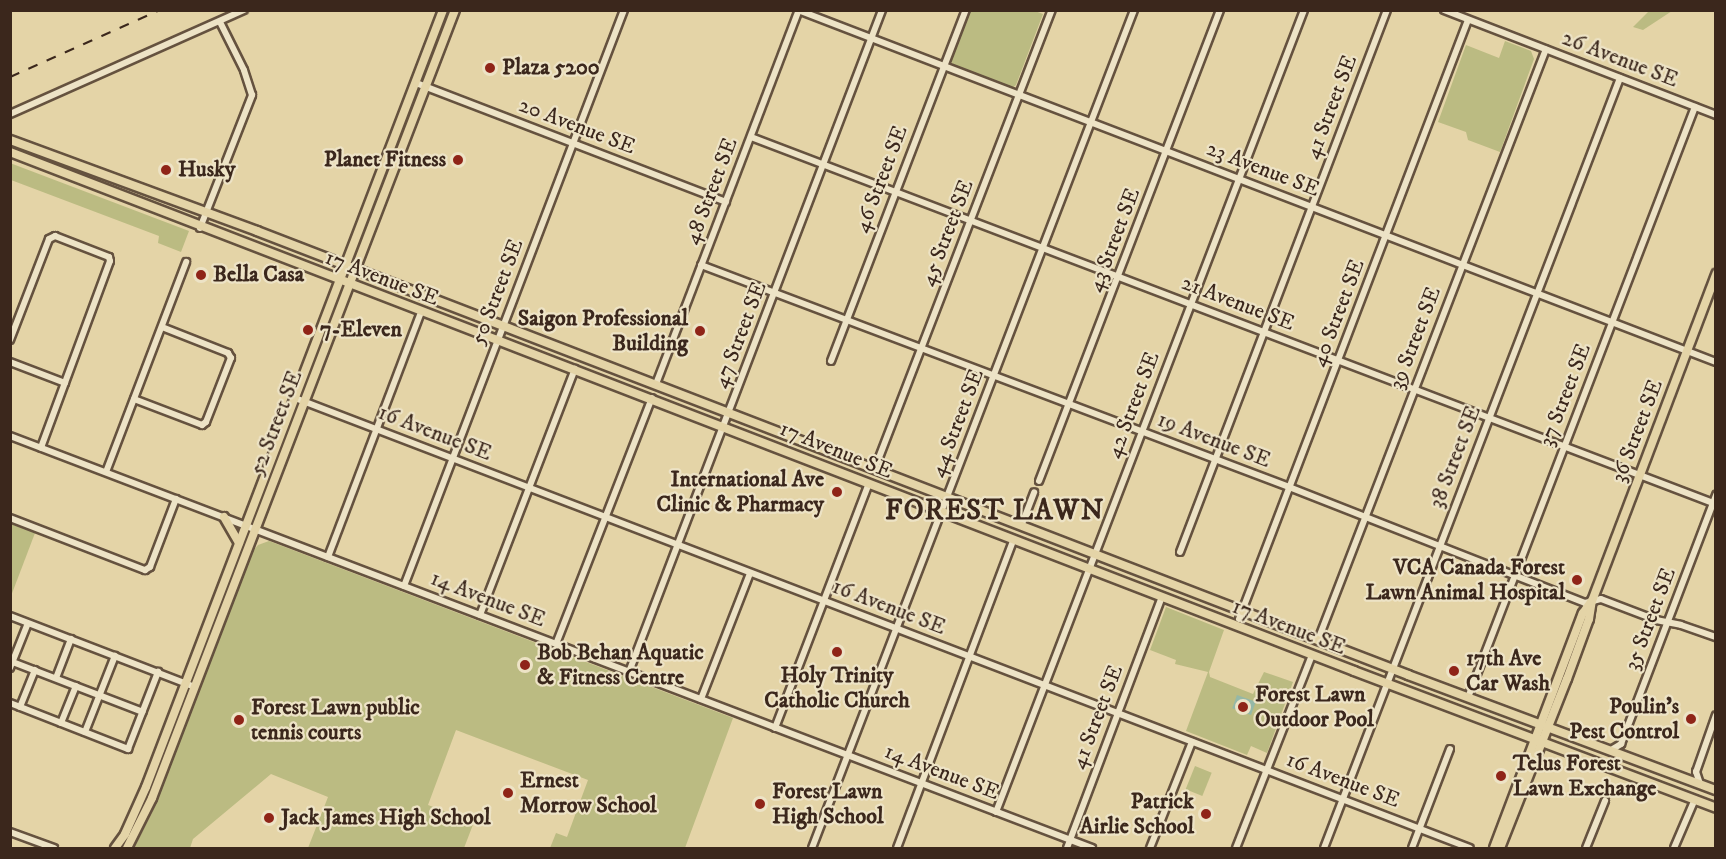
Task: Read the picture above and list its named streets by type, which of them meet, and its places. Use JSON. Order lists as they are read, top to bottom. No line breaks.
{"streets":{"main road":["17 Avenue SE","52 Street SE","36 Street SE"],"street":["26 Avenue SE","41 Street SE","20 Avenue SE","23 Avenue SE","46 Street SE","48 Street SE","45 Street SE","43 Street SE","50 Street SE","21 Avenue SE","40 Street SE","47 Street SE","39 Street SE","37 Street SE","42 Street SE","44 Street SE","16 Avenue SE","19 Avenue SE","38 Street SE","14 Avenue SE","35 Street SE"]},"crossings":[["26 Avenue SE","40 Street SE"],["26 Avenue SE","39 Street SE"],["26 Avenue SE","37 Street SE"],["26 Avenue SE","38 Street SE"],["41 Street SE","23 Avenue SE"],["41 Street SE","17 Avenue SE"],["41 Street SE","21 Avenue SE"],["41 Street SE","16 Avenue SE"],["41 Street SE","19 Avenue SE"],["41 Street SE","14 Avenue SE"],["20 Avenue SE","48 Street SE"],["20 Avenue SE","50 Street SE"],["20 Avenue SE","52 Street SE"],["23 Avenue SE","46 Street SE"],["23 Avenue SE","48 Street SE"],["23 Avenue SE","45 Street SE"],["23 Avenue SE","43 Street SE"],["23 Avenue SE","40 Street SE"],["23 Avenue SE","47 Street SE"],["23 Avenue SE","39 Street SE"],["23 Avenue SE","37 Street SE"],["23 Avenue SE","42 Street SE"],["23 Avenue SE","44 Street SE"],["23 Avenue SE","36 Street SE"],["23 Avenue SE","38 Street SE"],["46 Street SE","21 Avenue SE"],["46 Street SE","19 Avenue SE"],["48 Street SE","17 Avenue SE"],["48 Street SE","21 Avenue SE"],["48 Street SE","19 Avenue SE"],["45 Street SE","17 Avenue SE"],["45 Street SE","21 Avenue SE"],["45 Street SE","19 Avenue SE"],["43 Street SE","21 Avenue SE"],["43 Street SE","19 Avenue SE"],["17 Avenue SE","50 Street SE"],["17 Avenue SE","40 Street SE"],["17 Avenue SE","47 Street SE"],["17 Avenue SE","39 Street SE"],["17 Avenue SE","37 Street SE"],["17 Avenue SE","42 Street SE"],["17 Avenue SE","52 Street SE"],["17 Avenue SE","44 Street SE"],["17 Avenue SE","36 Street SE"],["17 Avenue SE","38 Street SE"],["17 Avenue SE","35 Street SE"],["50 Street SE","16 Avenue SE"],["50 Street SE","14 Avenue SE"],["21 Avenue SE","40 Street SE"],["21 Avenue SE","47 Street SE"],["21 Avenue SE","39 Street SE"],["21 Avenue SE","37 Street SE"],["21 Avenue SE","42 Street SE"],["21 Avenue SE","44 Street SE"],["21 Avenue SE","36 Street SE"],["21 Avenue SE","38 Street SE"],["21 Avenue SE","35 Street SE"],["40 Street SE","19 Avenue SE"],["47 Street SE","16 Avenue SE"],["47 Street SE","19 Avenue SE"],["47 Street SE","14 Avenue SE"],["39 Street SE","19 Avenue SE"],["37 Street SE","19 Avenue SE"],["42 Street SE","16 Avenue SE"],["42 Street SE","19 Avenue SE"],["42 Street SE","14 Avenue SE"],["52 Street SE","16 Avenue SE"],["52 Street SE","14 Avenue SE"],["44 Street SE","16 Avenue SE"],["44 Street SE","19 Avenue SE"],["44 Street SE","14 Avenue SE"],["36 Street SE","19 Avenue SE"],["16 Avenue SE","38 Street SE"],["19 Avenue SE","38 Street SE"],["19 Avenue SE","35 Street SE"]],"districts":["FOREST LAWN"],"places":["Plaza 5200","Planet Fitness","Husky","Bella Casa","7-Eleven","Saigon Professional Building","International Ave Clinic & Pharmacy","VCA Canada Forest Lawn Animal Hospital","Holy Trinity Catholic Church","Bob Behan Aquatic & Fitness Centre","17th Ave Car Wash","Forest Lawn Outdoor Pool","Poulin's Pest Control","Forest Lawn public tennis courts","Telus Forest Lawn Exchange","Ernest Morrow School","Forest Lawn High School","Patrick Airlie School","Jack James High School"]}
